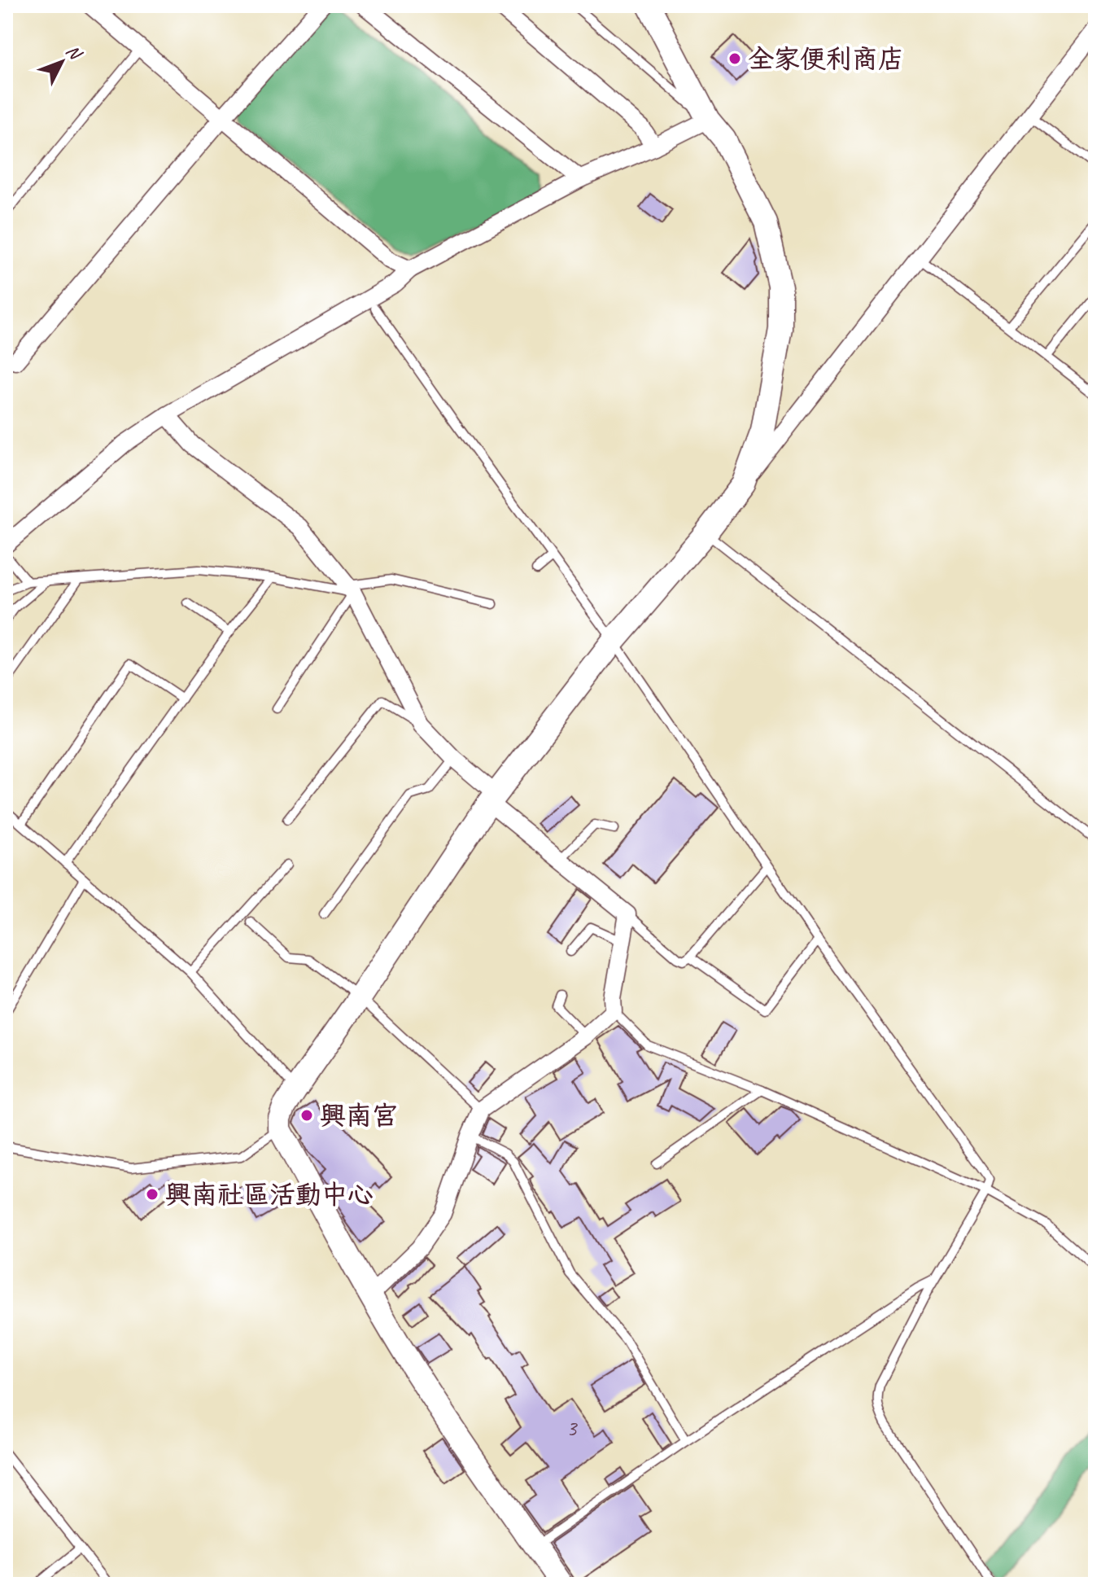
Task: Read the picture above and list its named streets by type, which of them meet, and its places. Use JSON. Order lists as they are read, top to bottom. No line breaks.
{"places":["全家便利商店","興南宮","興南社區活動中心"],"house_numbers":["3"],"north":"top right"}
